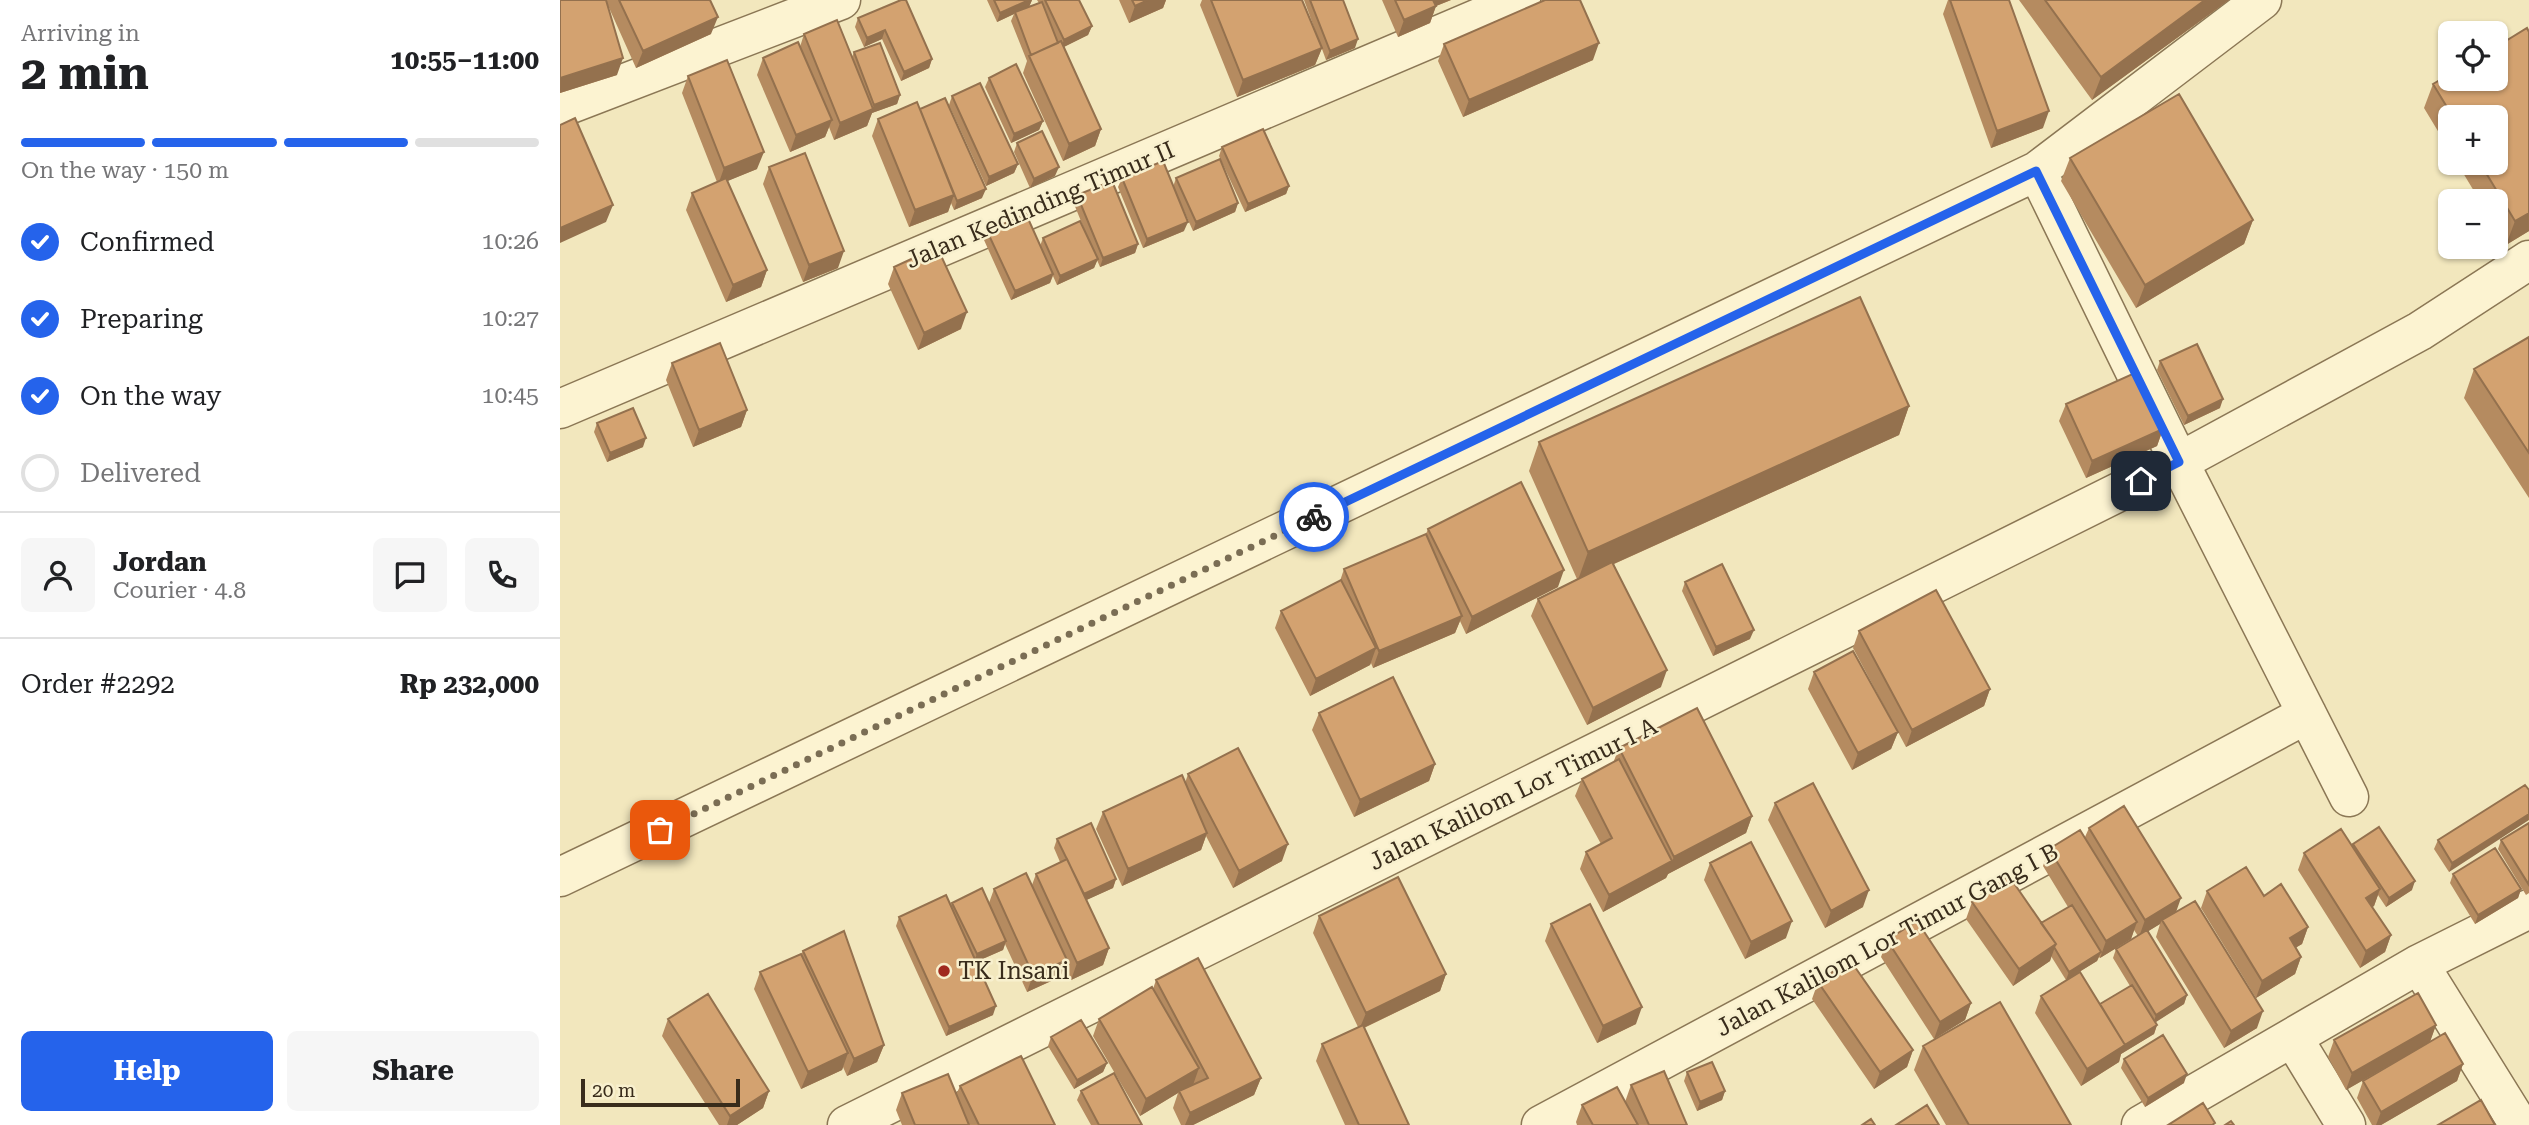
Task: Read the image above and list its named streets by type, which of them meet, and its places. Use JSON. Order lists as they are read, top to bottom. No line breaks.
{"streets":{"street":["Jalan Kedinding Timur II","Jalan Kalilom Lor Timur I A","Jalan Kalilom Lor Timur Gang I B"]},"places":["TK Insani"],"scale_bar":"20 m","page":{"heading":["2 min","Arriving in","10:55–11:00"],"panel":["Jordan","Courier · 4.8","Order #2292","Rp 232,000"],"map_buttons":["+","−"],"bar":"On the way · 150 m","list":[["Confirmed","10:26"],["Preparing","10:27"],["On the way","10:45"],"Delivered"],"buttons":["Help","Share"],"scale":"20 m"}}
